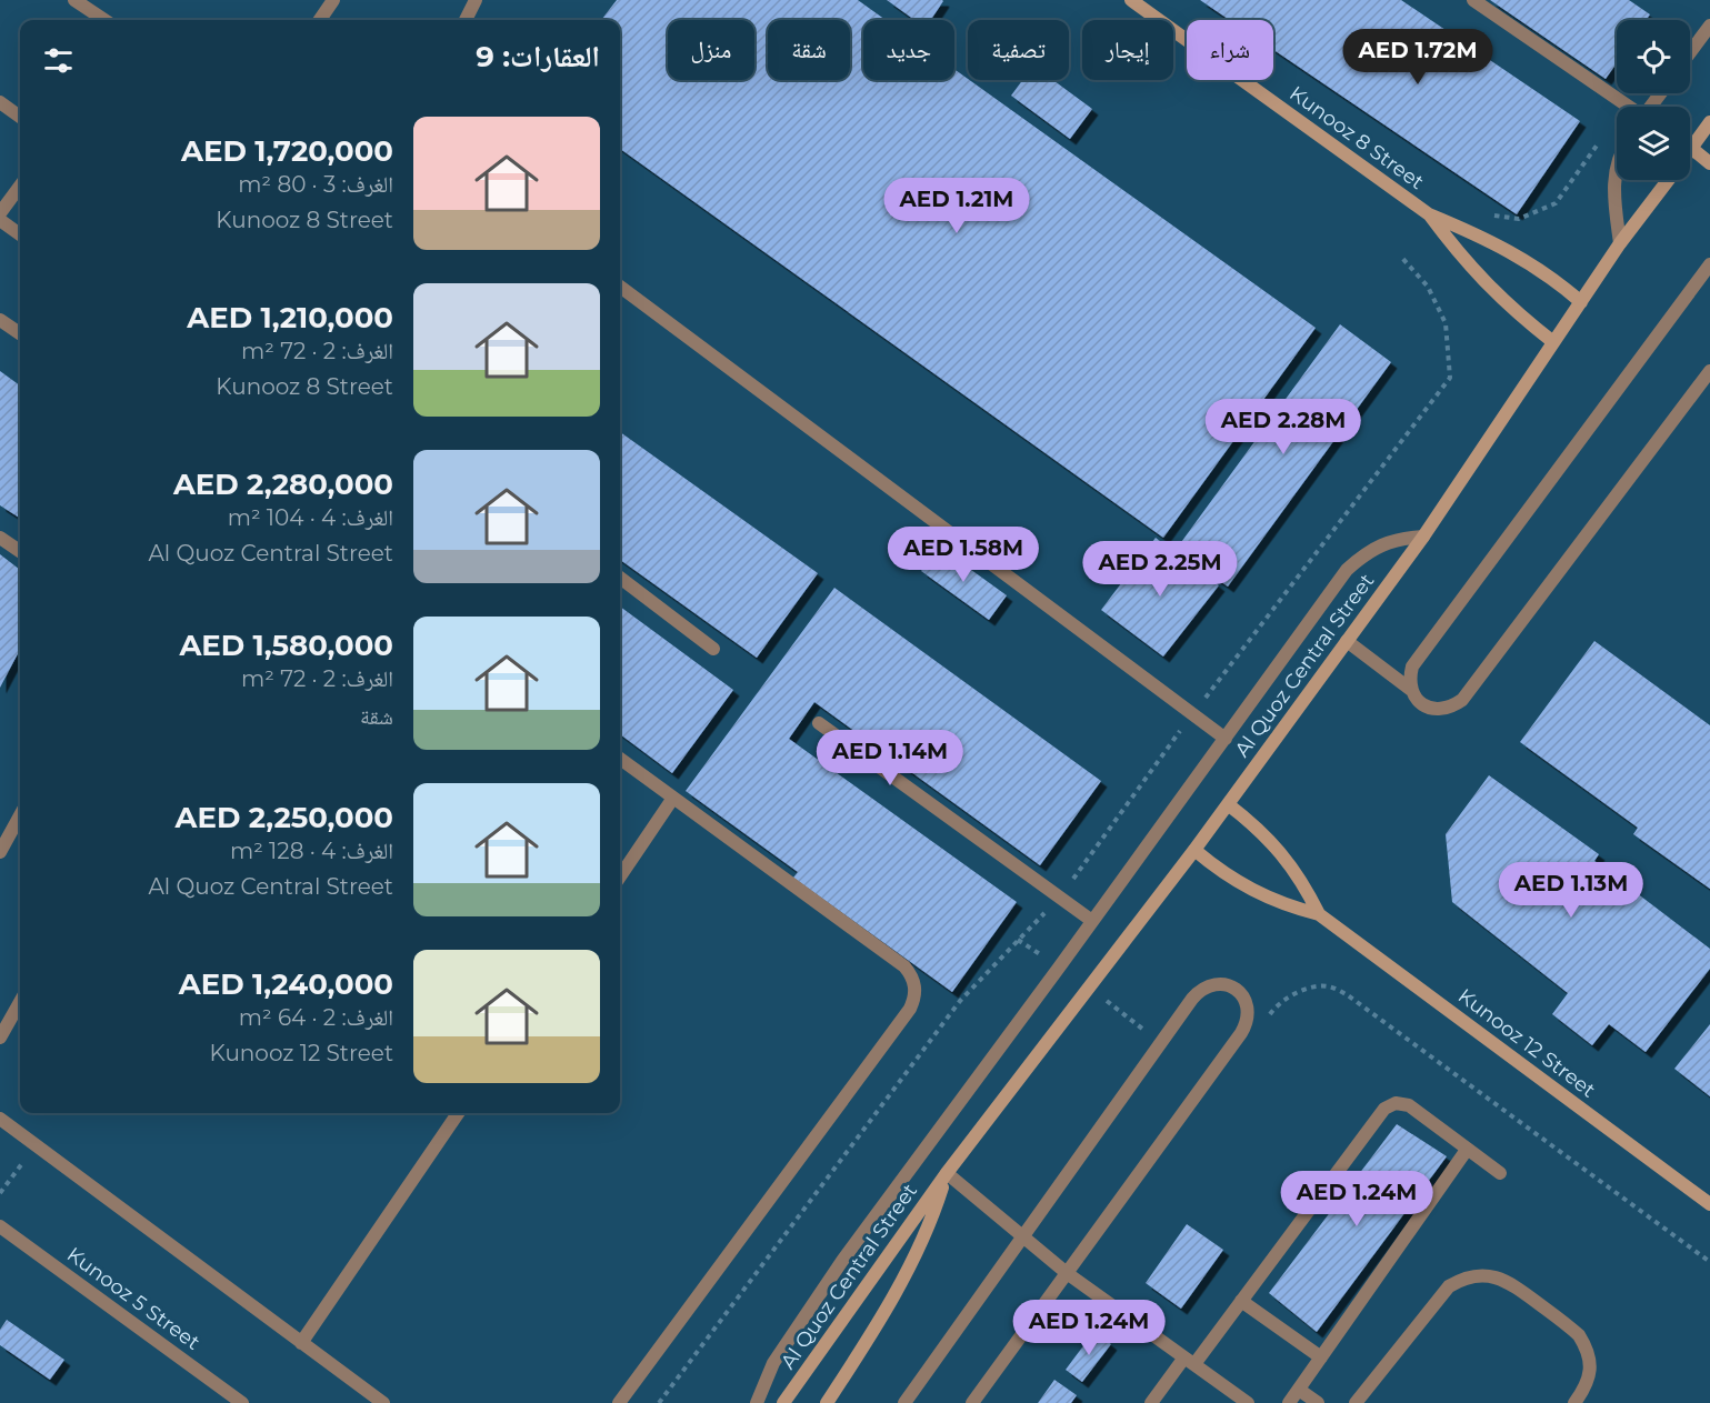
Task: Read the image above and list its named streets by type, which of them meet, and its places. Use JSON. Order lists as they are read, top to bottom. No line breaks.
{"streets":{"street":["Kunooz 8 Street","Al Quoz Central Street","Kunooz 12 Street","Kunooz 5 Street"]},"crossings":[["Kunooz 8 Street","Al Quoz Central Street"],["Al Quoz Central Street","Kunooz 12 Street"]],"page":{"chip":["شراء","إيجار","تصفية","جديد","شقة","منزل"],"heading":"العقارات: 9","price":["AED 1.72M","AED 1.21M","AED 2.28M","AED 1.58M","AED 2.25M","AED 1.14M","AED 1.13M","AED 1.24M","AED 1.24M"],"list":[{"name":"AED 1,720,000","note":"الغرف: 3 · 80 m² · Kunooz 8 Street"},{"name":"AED 1,210,000","note":"الغرف: 2 · 72 m² · Kunooz 8 Street"},{"name":"AED 2,280,000","note":"الغرف: 4 · 104 m² · Al Quoz Central Street"},{"name":"AED 1,580,000","note":"الغرف: 2 · 72 m² · شقة"},{"name":"AED 2,250,000","note":"الغرف: 4 · 128 m² · Al Quoz Central Street"},{"name":"AED 1,240,000","note":"الغرف: 2 · 64 m² · Kunooz 12 Street"}]}}
